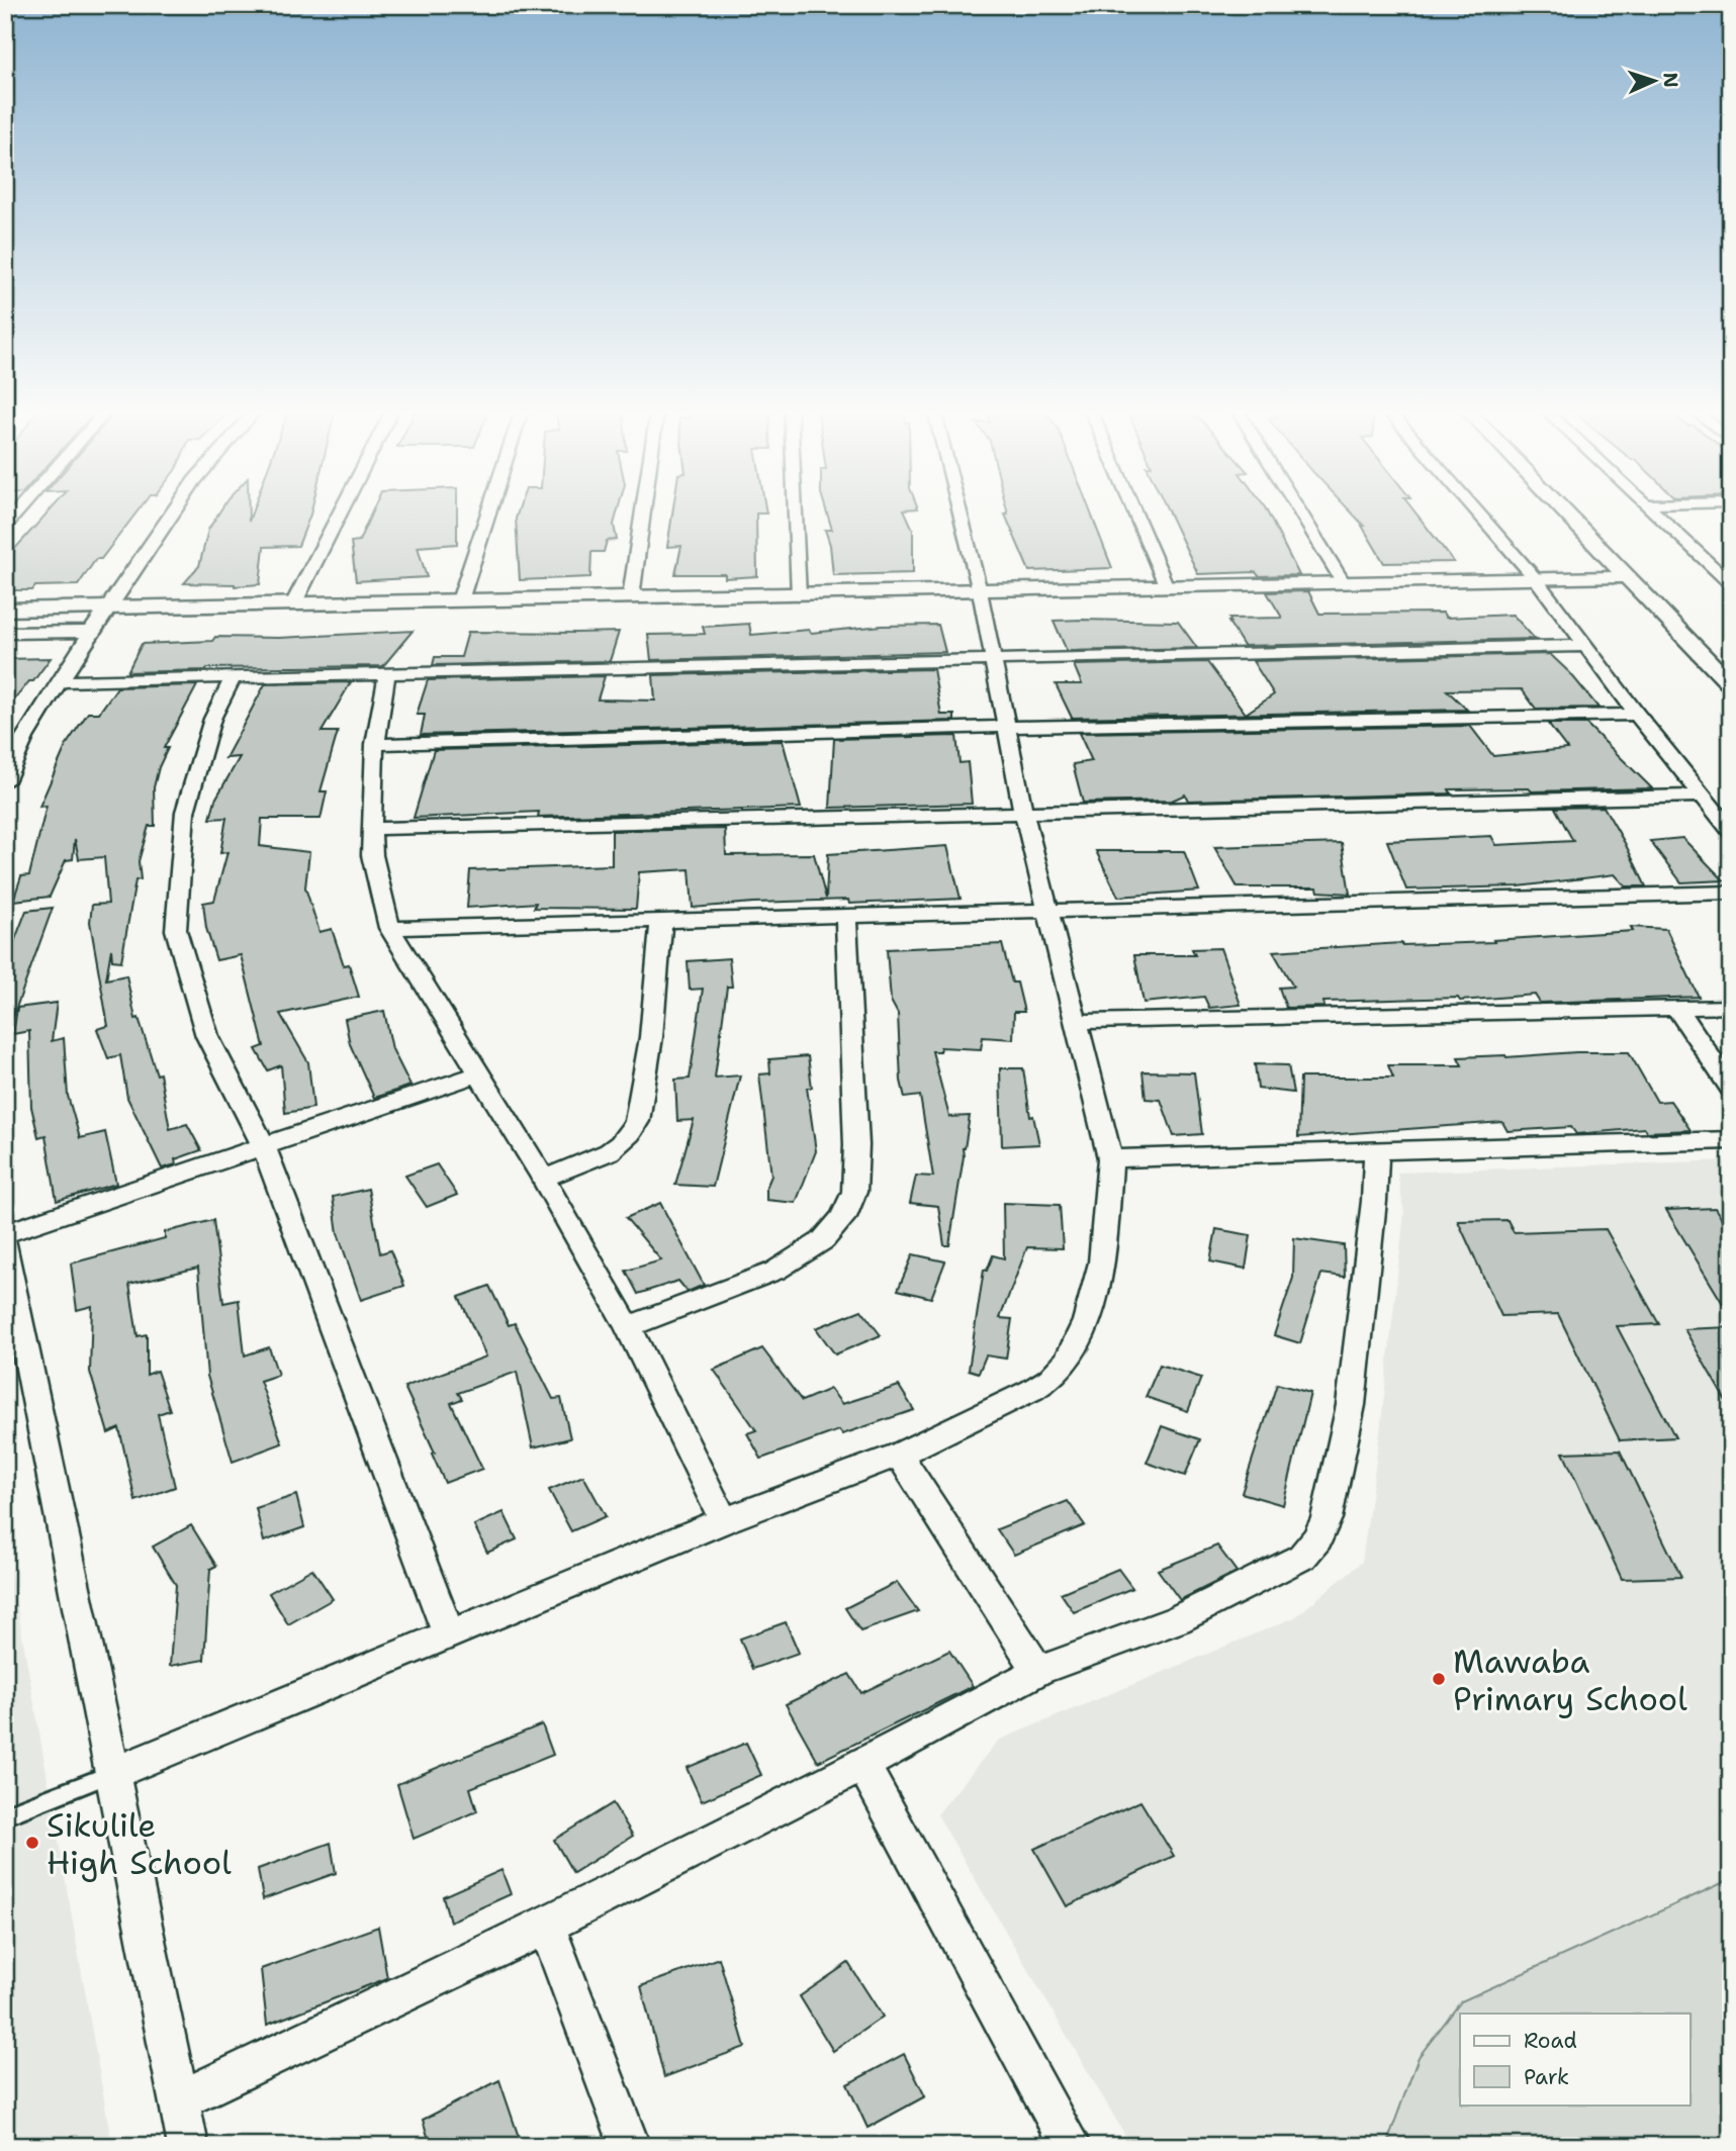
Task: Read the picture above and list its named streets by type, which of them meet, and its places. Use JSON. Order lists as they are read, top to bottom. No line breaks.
{"places":["Mawaba Primary School","Sikulile High School"],"legend":["Road","Park"],"north":"right"}
